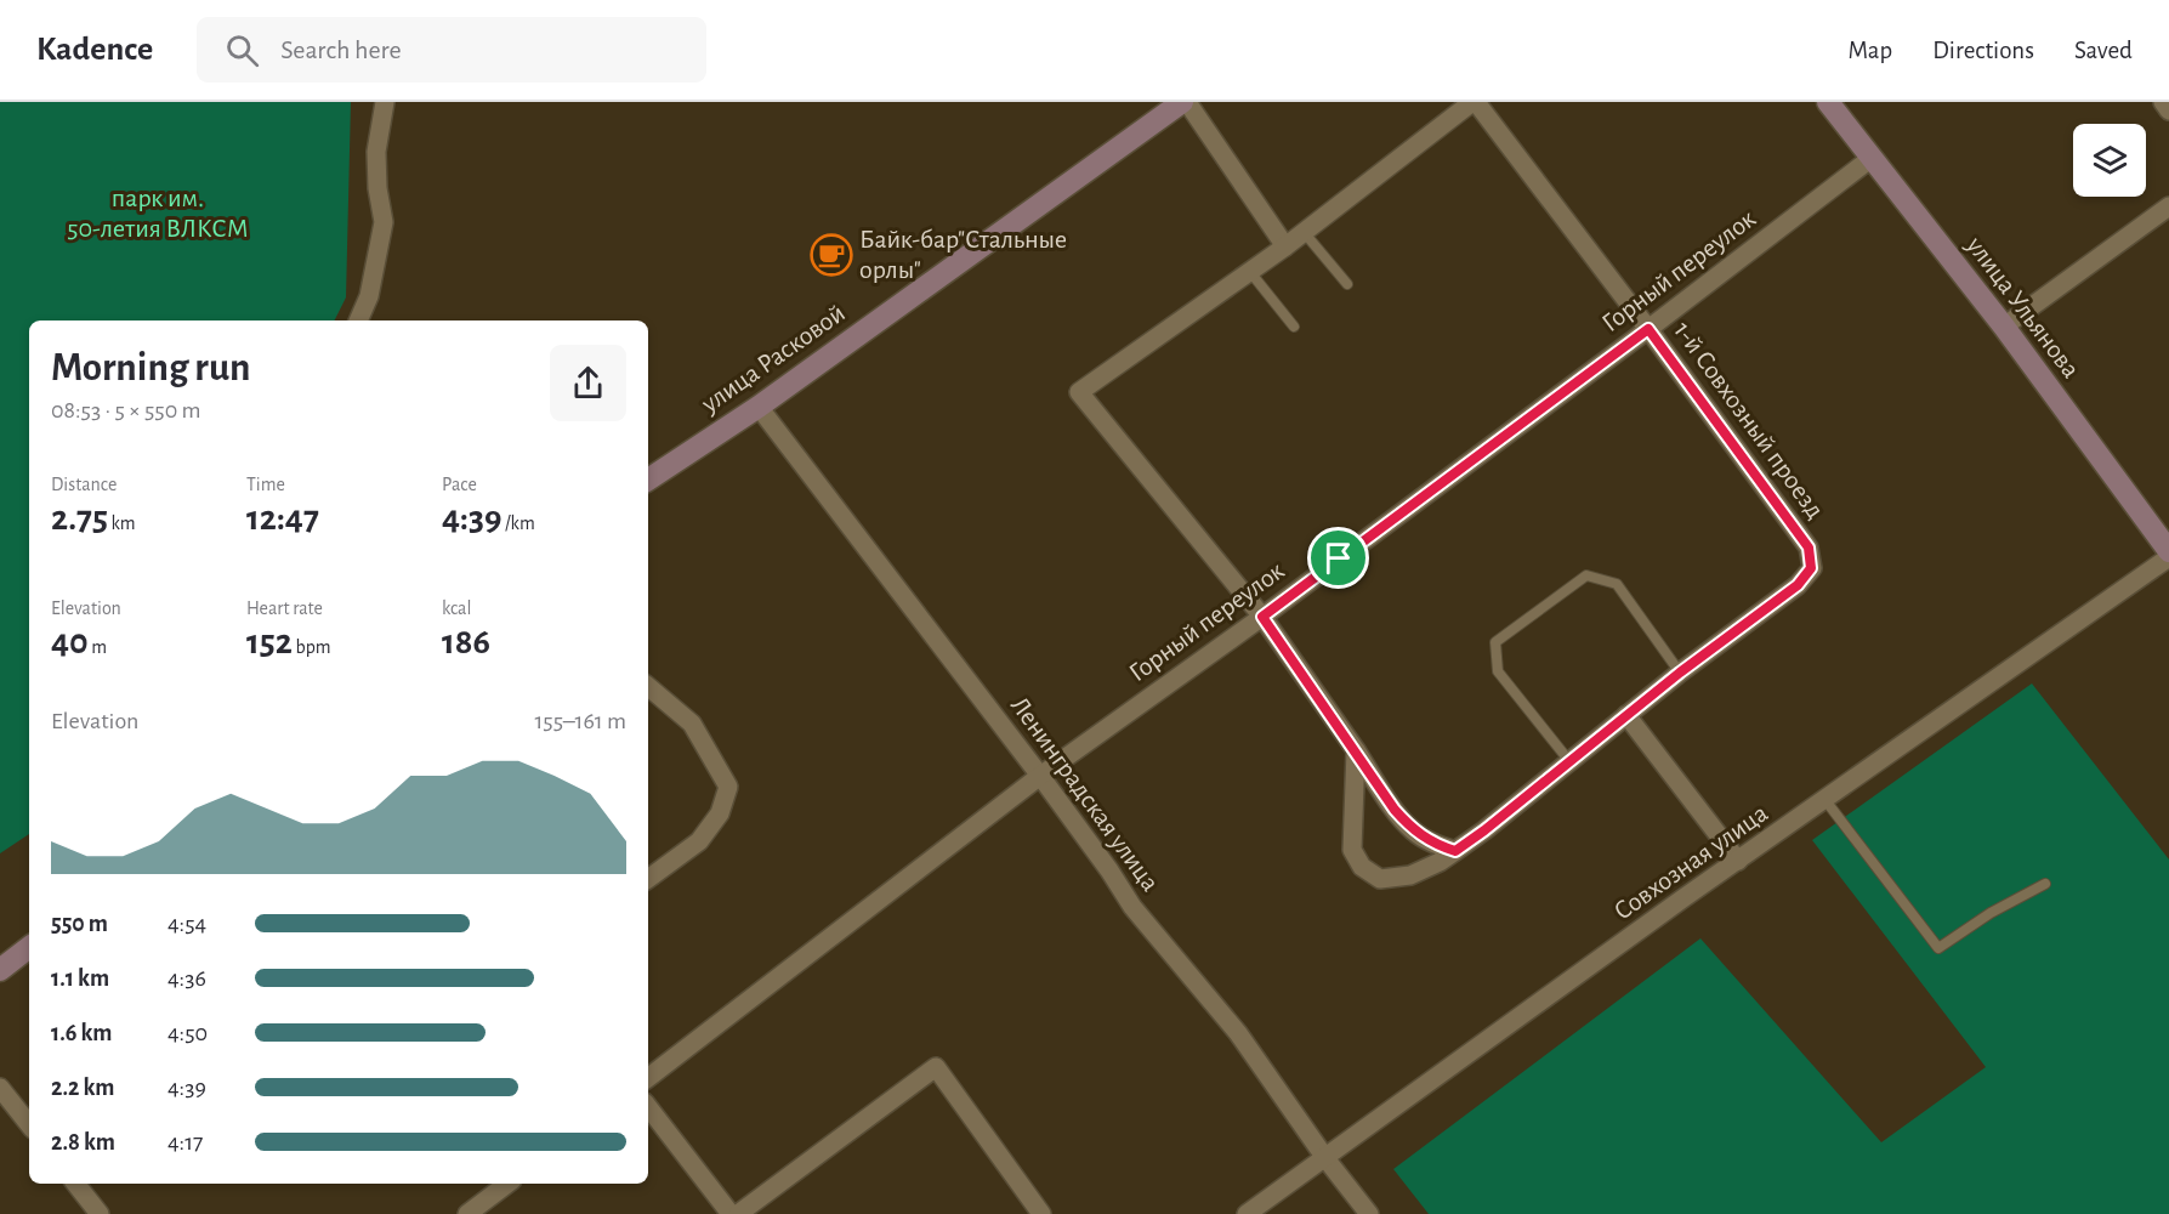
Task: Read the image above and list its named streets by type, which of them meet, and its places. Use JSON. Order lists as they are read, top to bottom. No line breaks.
{"streets":{"street":["Горный переулок","улица Ульянова","улица Расковой","1-й Совхозный проезд","Ленинградская улица","Совхозная улица"]},"crossings":[["Горный переулок","улица Ульянова"],["Горный переулок","1-й Совхозный проезд"],["Горный переулок","Ленинградская улица"],["улица Расковой","Ленинградская улица"],["Ленинградская улица","Совхозная улица"]],"parks":["парк им. 50-летия ВЛКСМ"],"places":{"cafe":["Байк-бар\"Стальные орлы\""]},"page":{"header":"Kadence","search":"Search here","nav":["Map","Directions","Saved"],"heading":["Morning run","08:53 · 5 × 550 m"],"stats":[["Distance","2.75 km"],["Time","12:47"],["Pace","4:39 /km"],["Elevation","40 m"],["Heart rate","152 bpm"],["kcal","186"]],"chart":["Elevation","155–161 m"],"list":[{"name":"550 m","note":"4:54"},{"name":"1.1 km","note":"4:36"},{"name":"1.6 km","note":"4:50"},{"name":"2.2 km","note":"4:39"},{"name":"2.8 km","note":"4:17"}]}}
